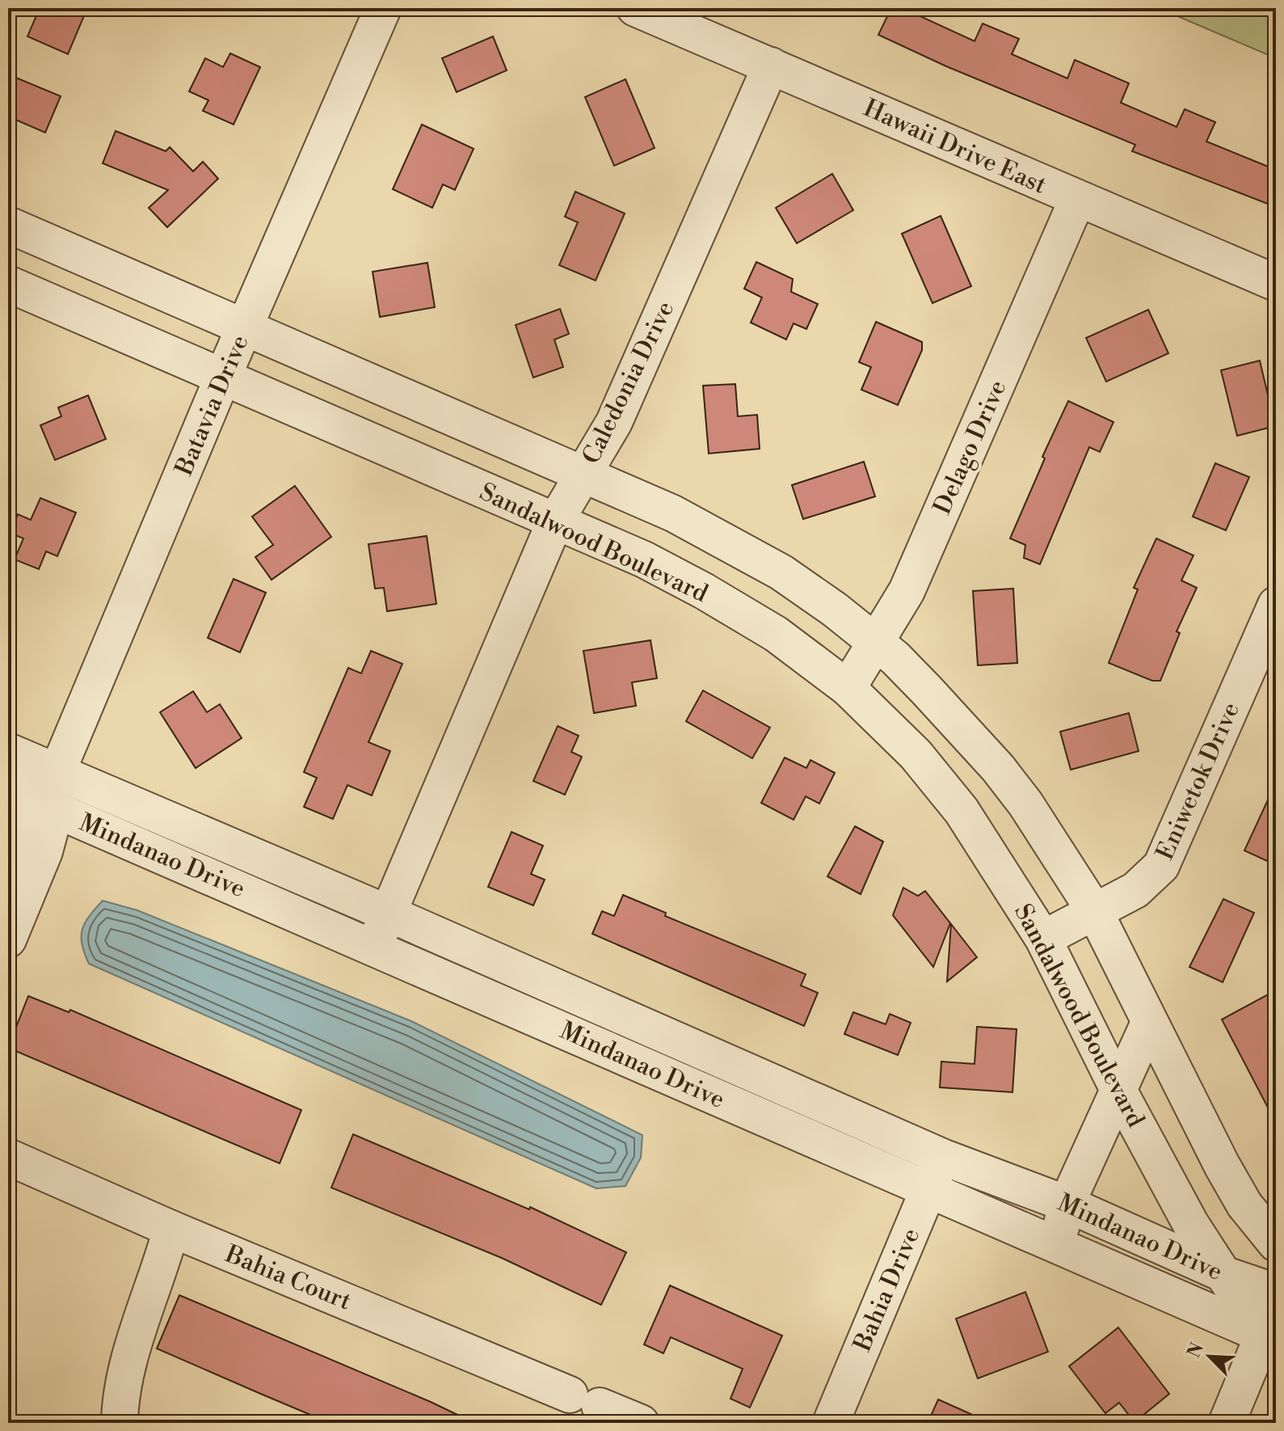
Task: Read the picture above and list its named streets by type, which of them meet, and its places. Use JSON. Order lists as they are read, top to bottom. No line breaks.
{"streets":{"street":["Hawaii Drive East","Caledonia Drive","Batavia Drive","Delago Drive","Sandalwood Boulevard","Eniwetok Drive","Mindanao Drive","Bahia Court","Bahia Drive"]},"crossings":[["Hawaii Drive East","Caledonia Drive"],["Hawaii Drive East","Delago Drive"],["Caledonia Drive","Sandalwood Boulevard"],["Caledonia Drive","Mindanao Drive"],["Batavia Drive","Sandalwood Boulevard"],["Batavia Drive","Mindanao Drive"],["Delago Drive","Sandalwood Boulevard"],["Sandalwood Boulevard","Eniwetok Drive"],["Sandalwood Boulevard","Mindanao Drive"],["Mindanao Drive","Bahia Drive"]],"north":"top left"}
